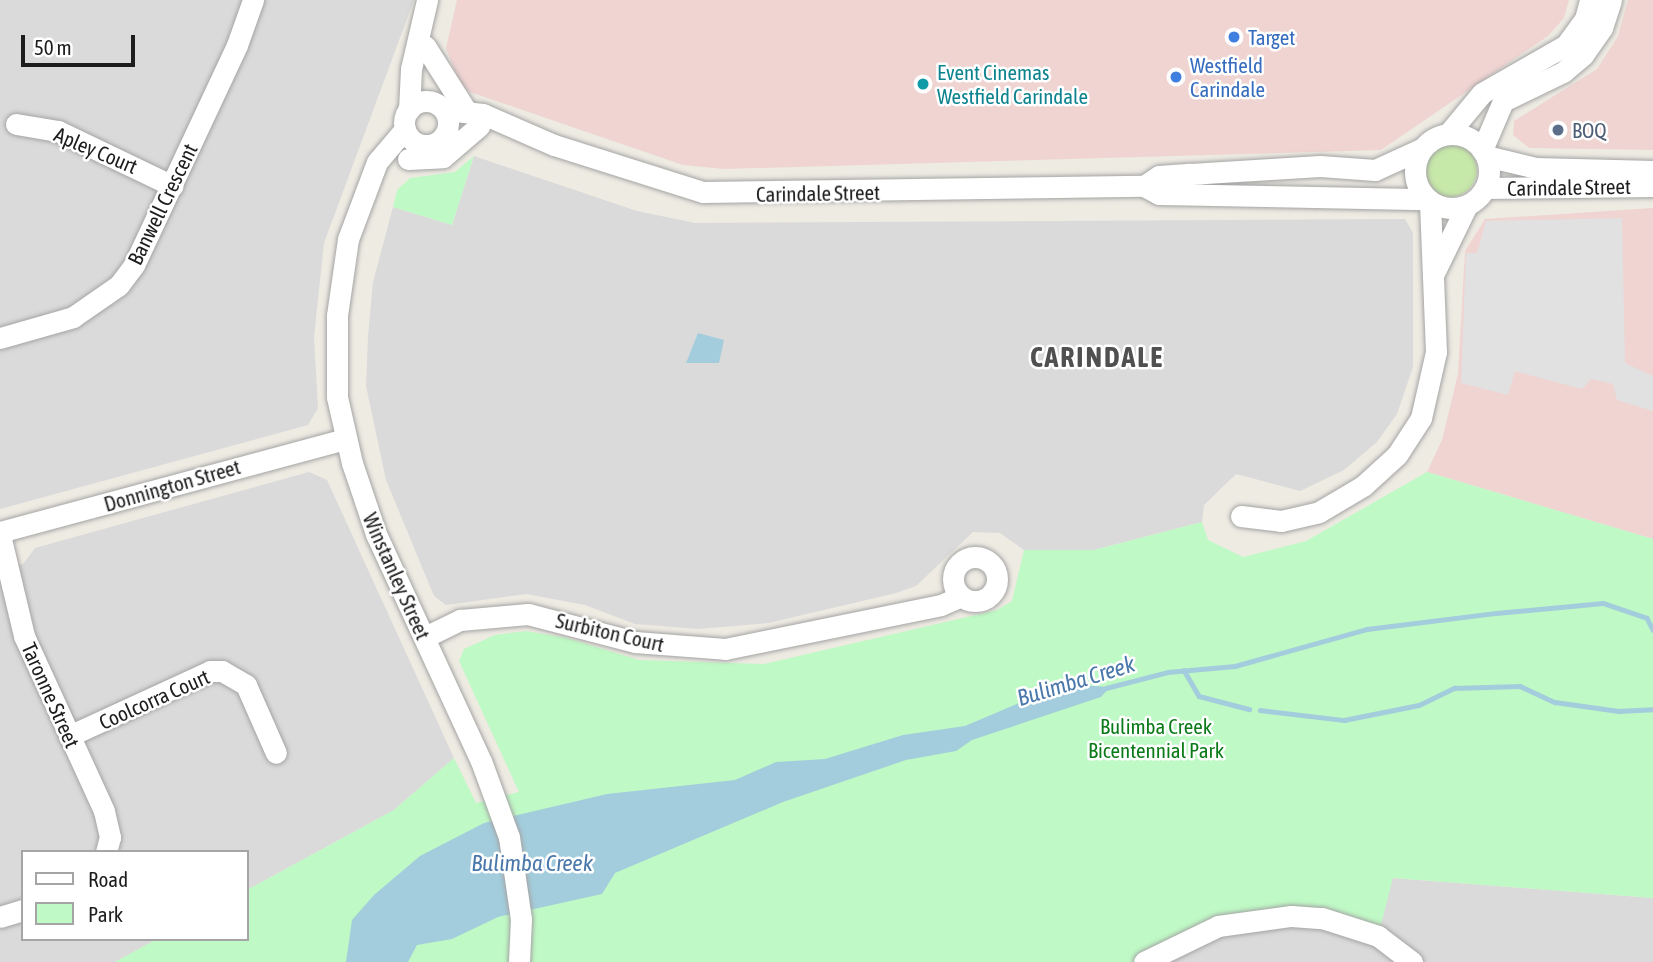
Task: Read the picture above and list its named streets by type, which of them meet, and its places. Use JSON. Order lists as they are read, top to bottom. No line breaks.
{"streets":{"street":["Apley Court","Carindale Street","Banwell Crescent","Donnington Street","Winstanley Street","Surbiton Court","Taronne Street","Coolcorra Court"]},"crossings":[["Apley Court","Banwell Crescent"],["Donnington Street","Winstanley Street"],["Donnington Street","Taronne Street"],["Winstanley Street","Surbiton Court"],["Taronne Street","Coolcorra Court"]],"districts":["CARINDALE"],"water":["Bulimba Creek"],"parks":["Bulimba Creek Bicentennial Park"],"places":["Target","Westfield Carindale","Event Cinemas Westfield Carindale","BOQ"],"legend":["Road","Park"],"scale_bar":"50 m"}
